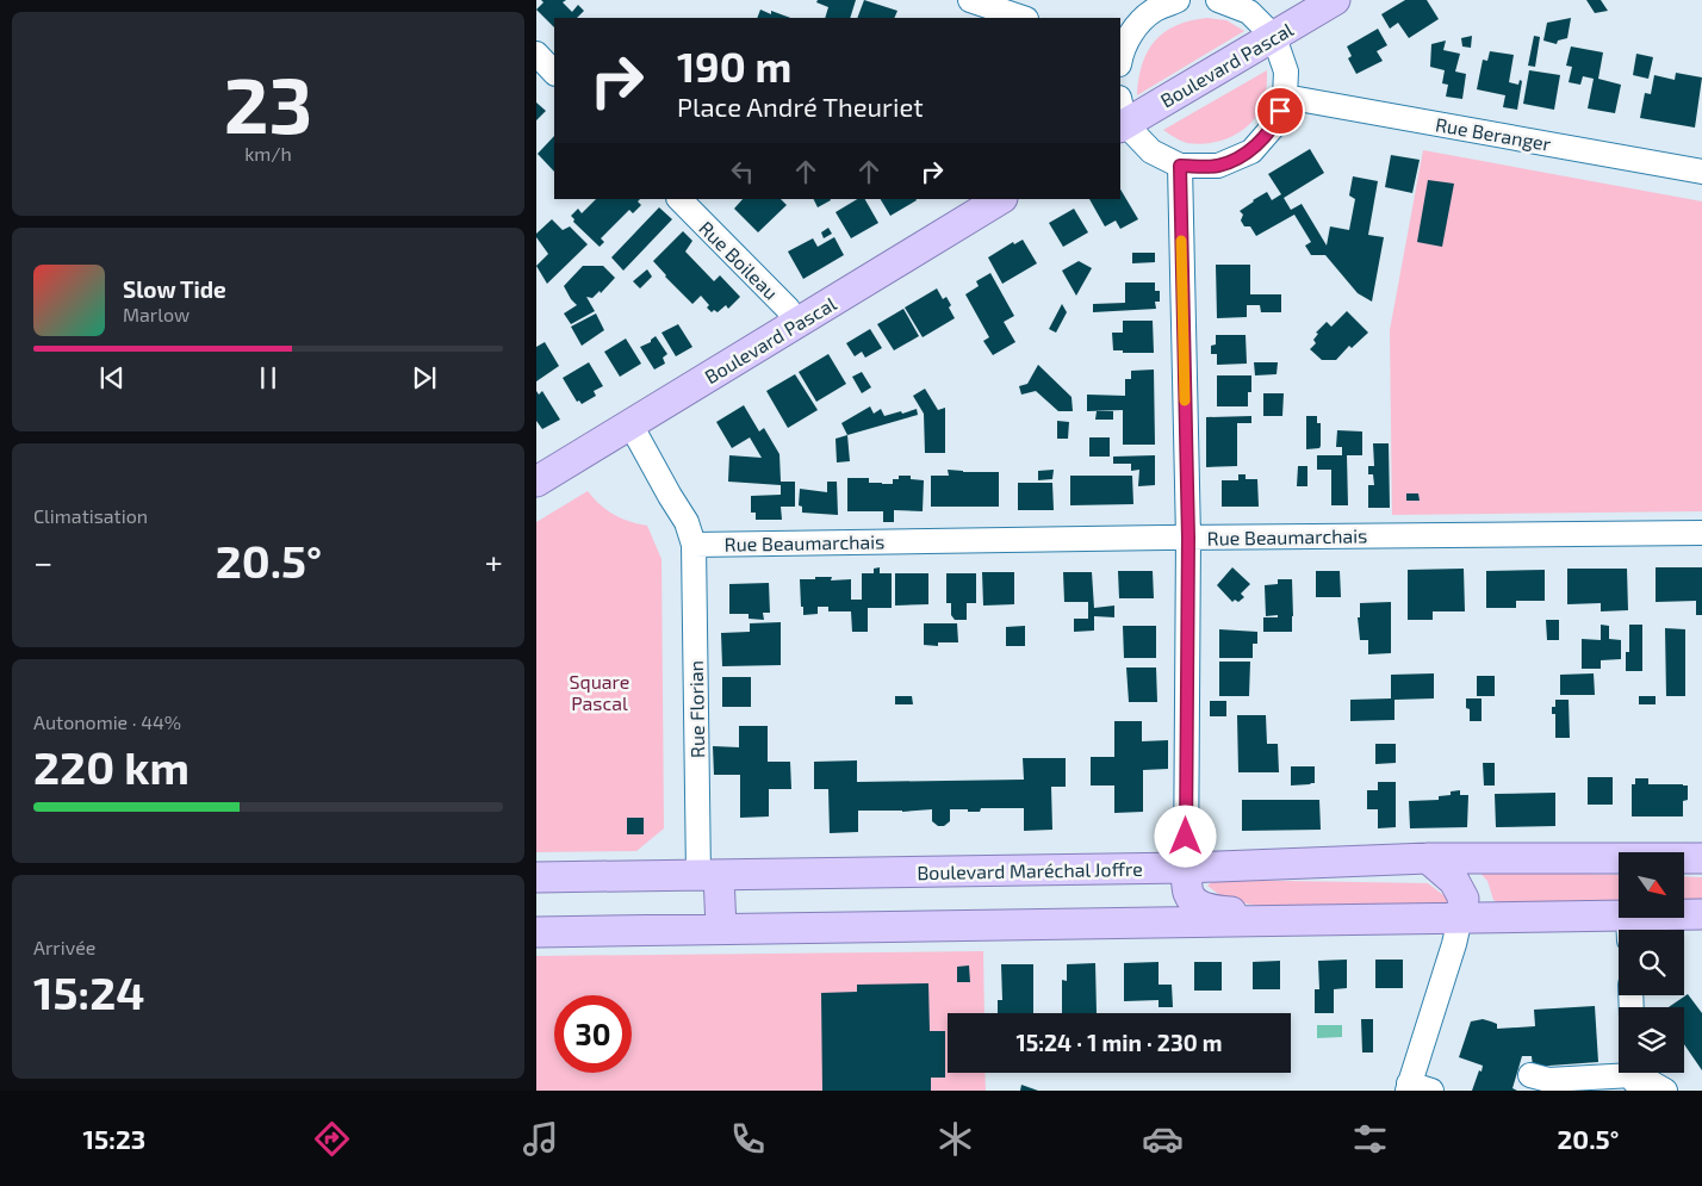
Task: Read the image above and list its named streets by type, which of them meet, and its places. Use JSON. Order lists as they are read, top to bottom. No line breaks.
{"streets":{"main road":["Boulevard Pascal","Boulevard Maréchal Joffre"],"street":["Rue Beranger","Rue Boileau","Rue Beaumarchais","Rue Florian"]},"crossings":[["Boulevard Pascal","Rue Boileau"],["Boulevard Pascal","Rue Florian"],["Rue Beaumarchais","Rue Florian"],["Rue Florian","Boulevard Maréchal Joffre"]],"parks":["Square Pascal"],"north":"bottom right","page":{"tile":[["23","km/h"],"Climatisation",["Autonomie · 44%","220 km"],["Arrivée","15:24"]],"turn":["190 m","Place André Theuriet"],"song":["Slow Tide","Marlow"],"heat":["−","20.5°","+"],"limit":"30","trip":"15:24 · 1 min · 230 m","tabs":["15:23","20.5°"]}}
